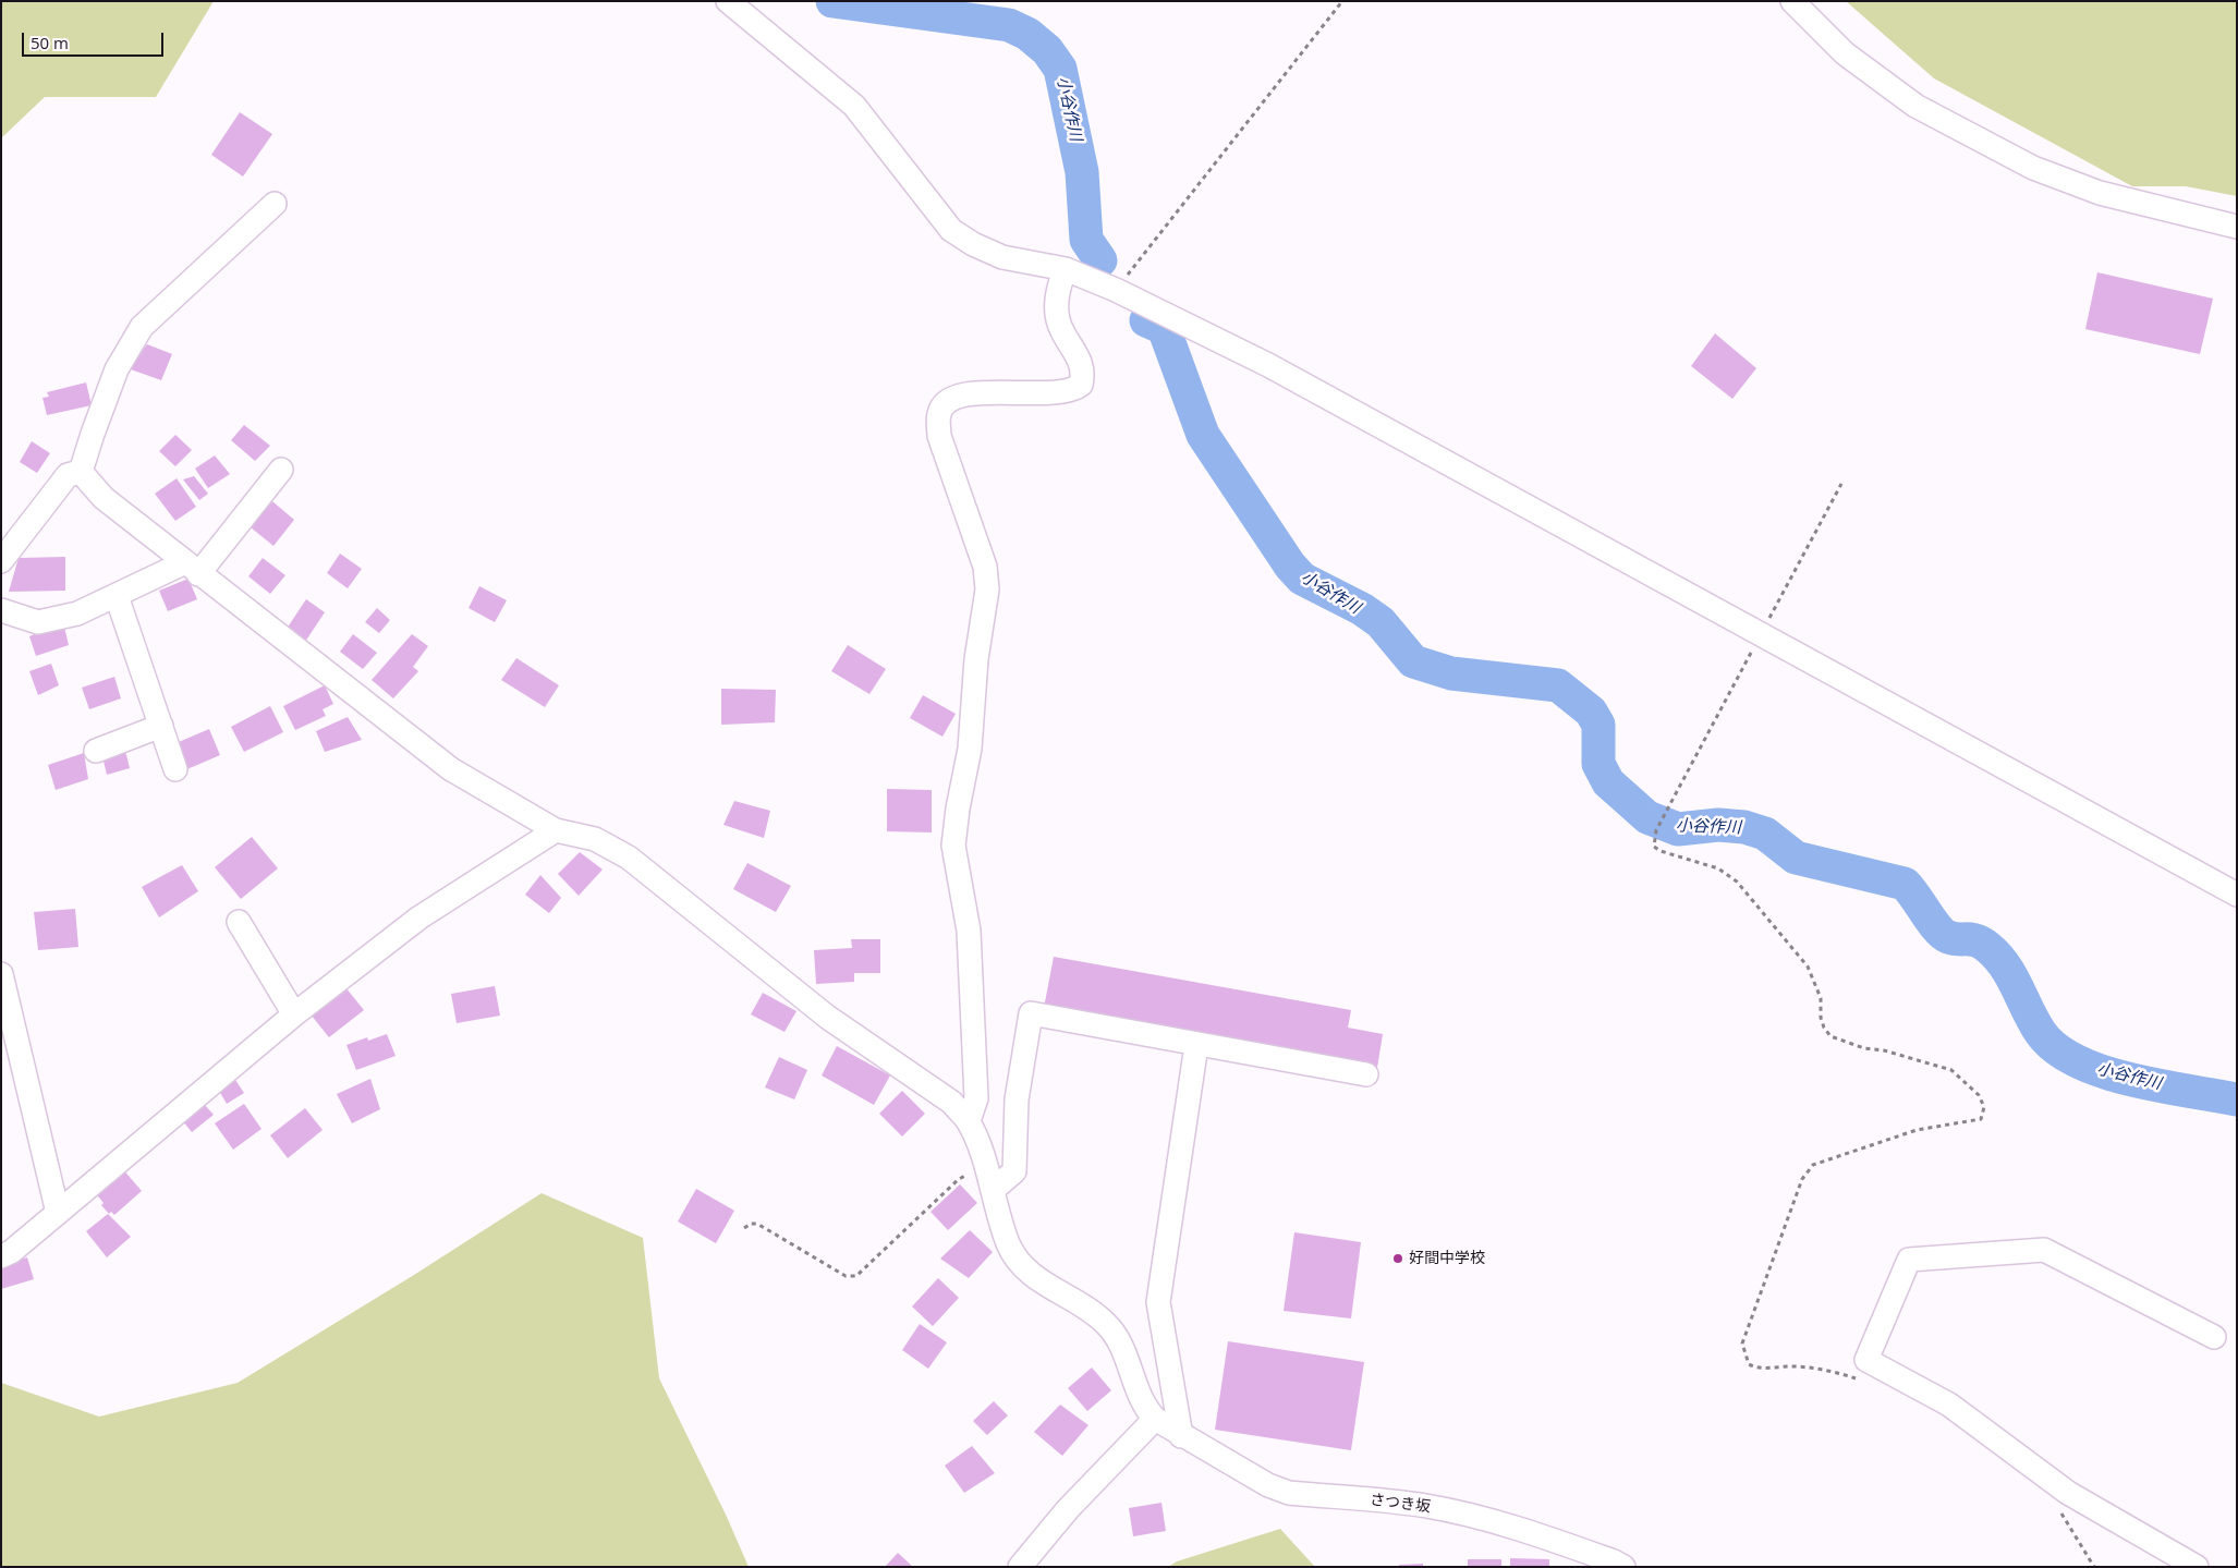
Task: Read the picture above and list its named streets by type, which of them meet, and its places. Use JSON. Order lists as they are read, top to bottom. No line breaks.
{"streets":{"street":["さつき坂"]},"water":["小谷作川"],"places":["好間中学校"],"scale_bar":"50 m"}
